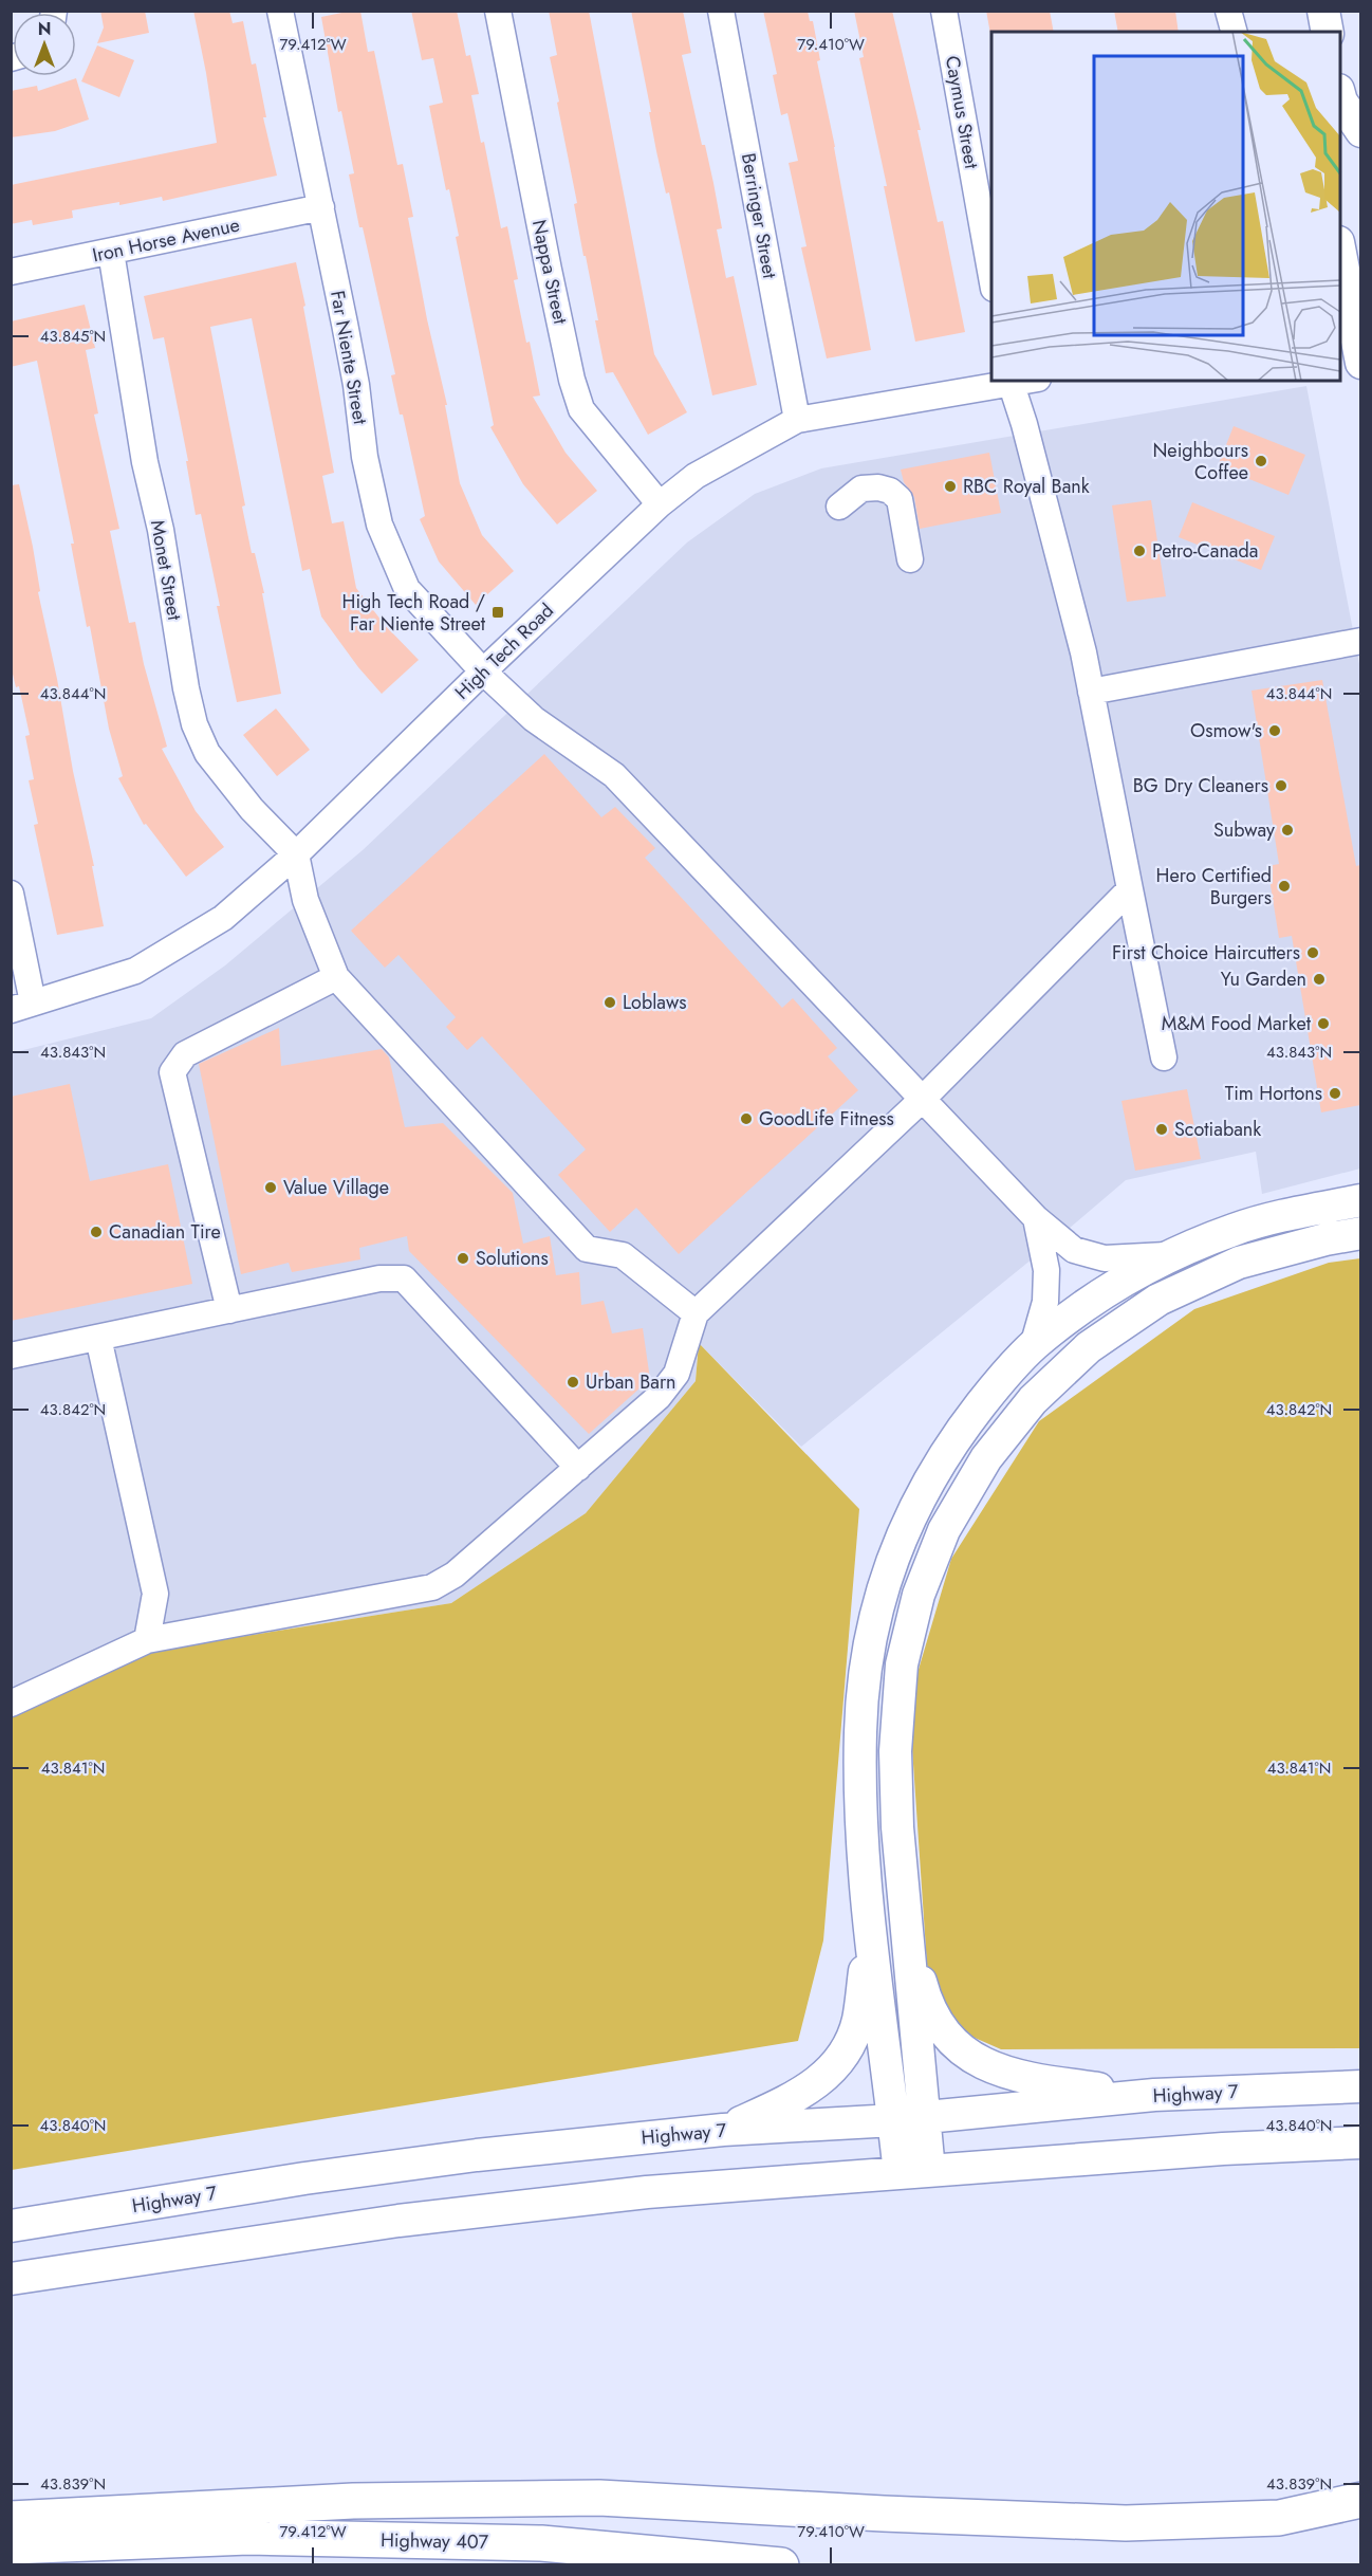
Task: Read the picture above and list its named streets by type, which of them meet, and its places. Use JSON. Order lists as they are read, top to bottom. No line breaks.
{"streets":{"highway":["Highway 407"],"main road":["Highway 7"],"street":["Caymus Street","Berringer Street","Iron Horse Avenue","Nappa Street","Far Niente Street","Monet Street","High Tech Road"]},"crossings":[["Berringer Street","High Tech Road"],["Iron Horse Avenue","Far Niente Street"],["Iron Horse Avenue","Monet Street"],["Nappa Street","High Tech Road"],["Far Niente Street","High Tech Road"],["Monet Street","High Tech Road"]],"places":{"other":["Neighbours Coffee","RBC Royal Bank","Petro-Canada","Osmow's","BG Dry Cleaners","Subway","Hero Certified Burgers","First Choice Haircutters","Yu Garden","Loblaws","M&M Food Market","Tim Hortons","GoodLife Fitness","Scotiabank","Value Village","Canadian Tire","Solutions","Urban Barn"],"transit":["High Tech Road / Far Niente Street"]},"north":"top","coordinates":["79.412°W","79.410°W","43.845°N","43.844°N","43.843°N","43.842°N","43.841°N","43.840°N","43.839°N"]}
